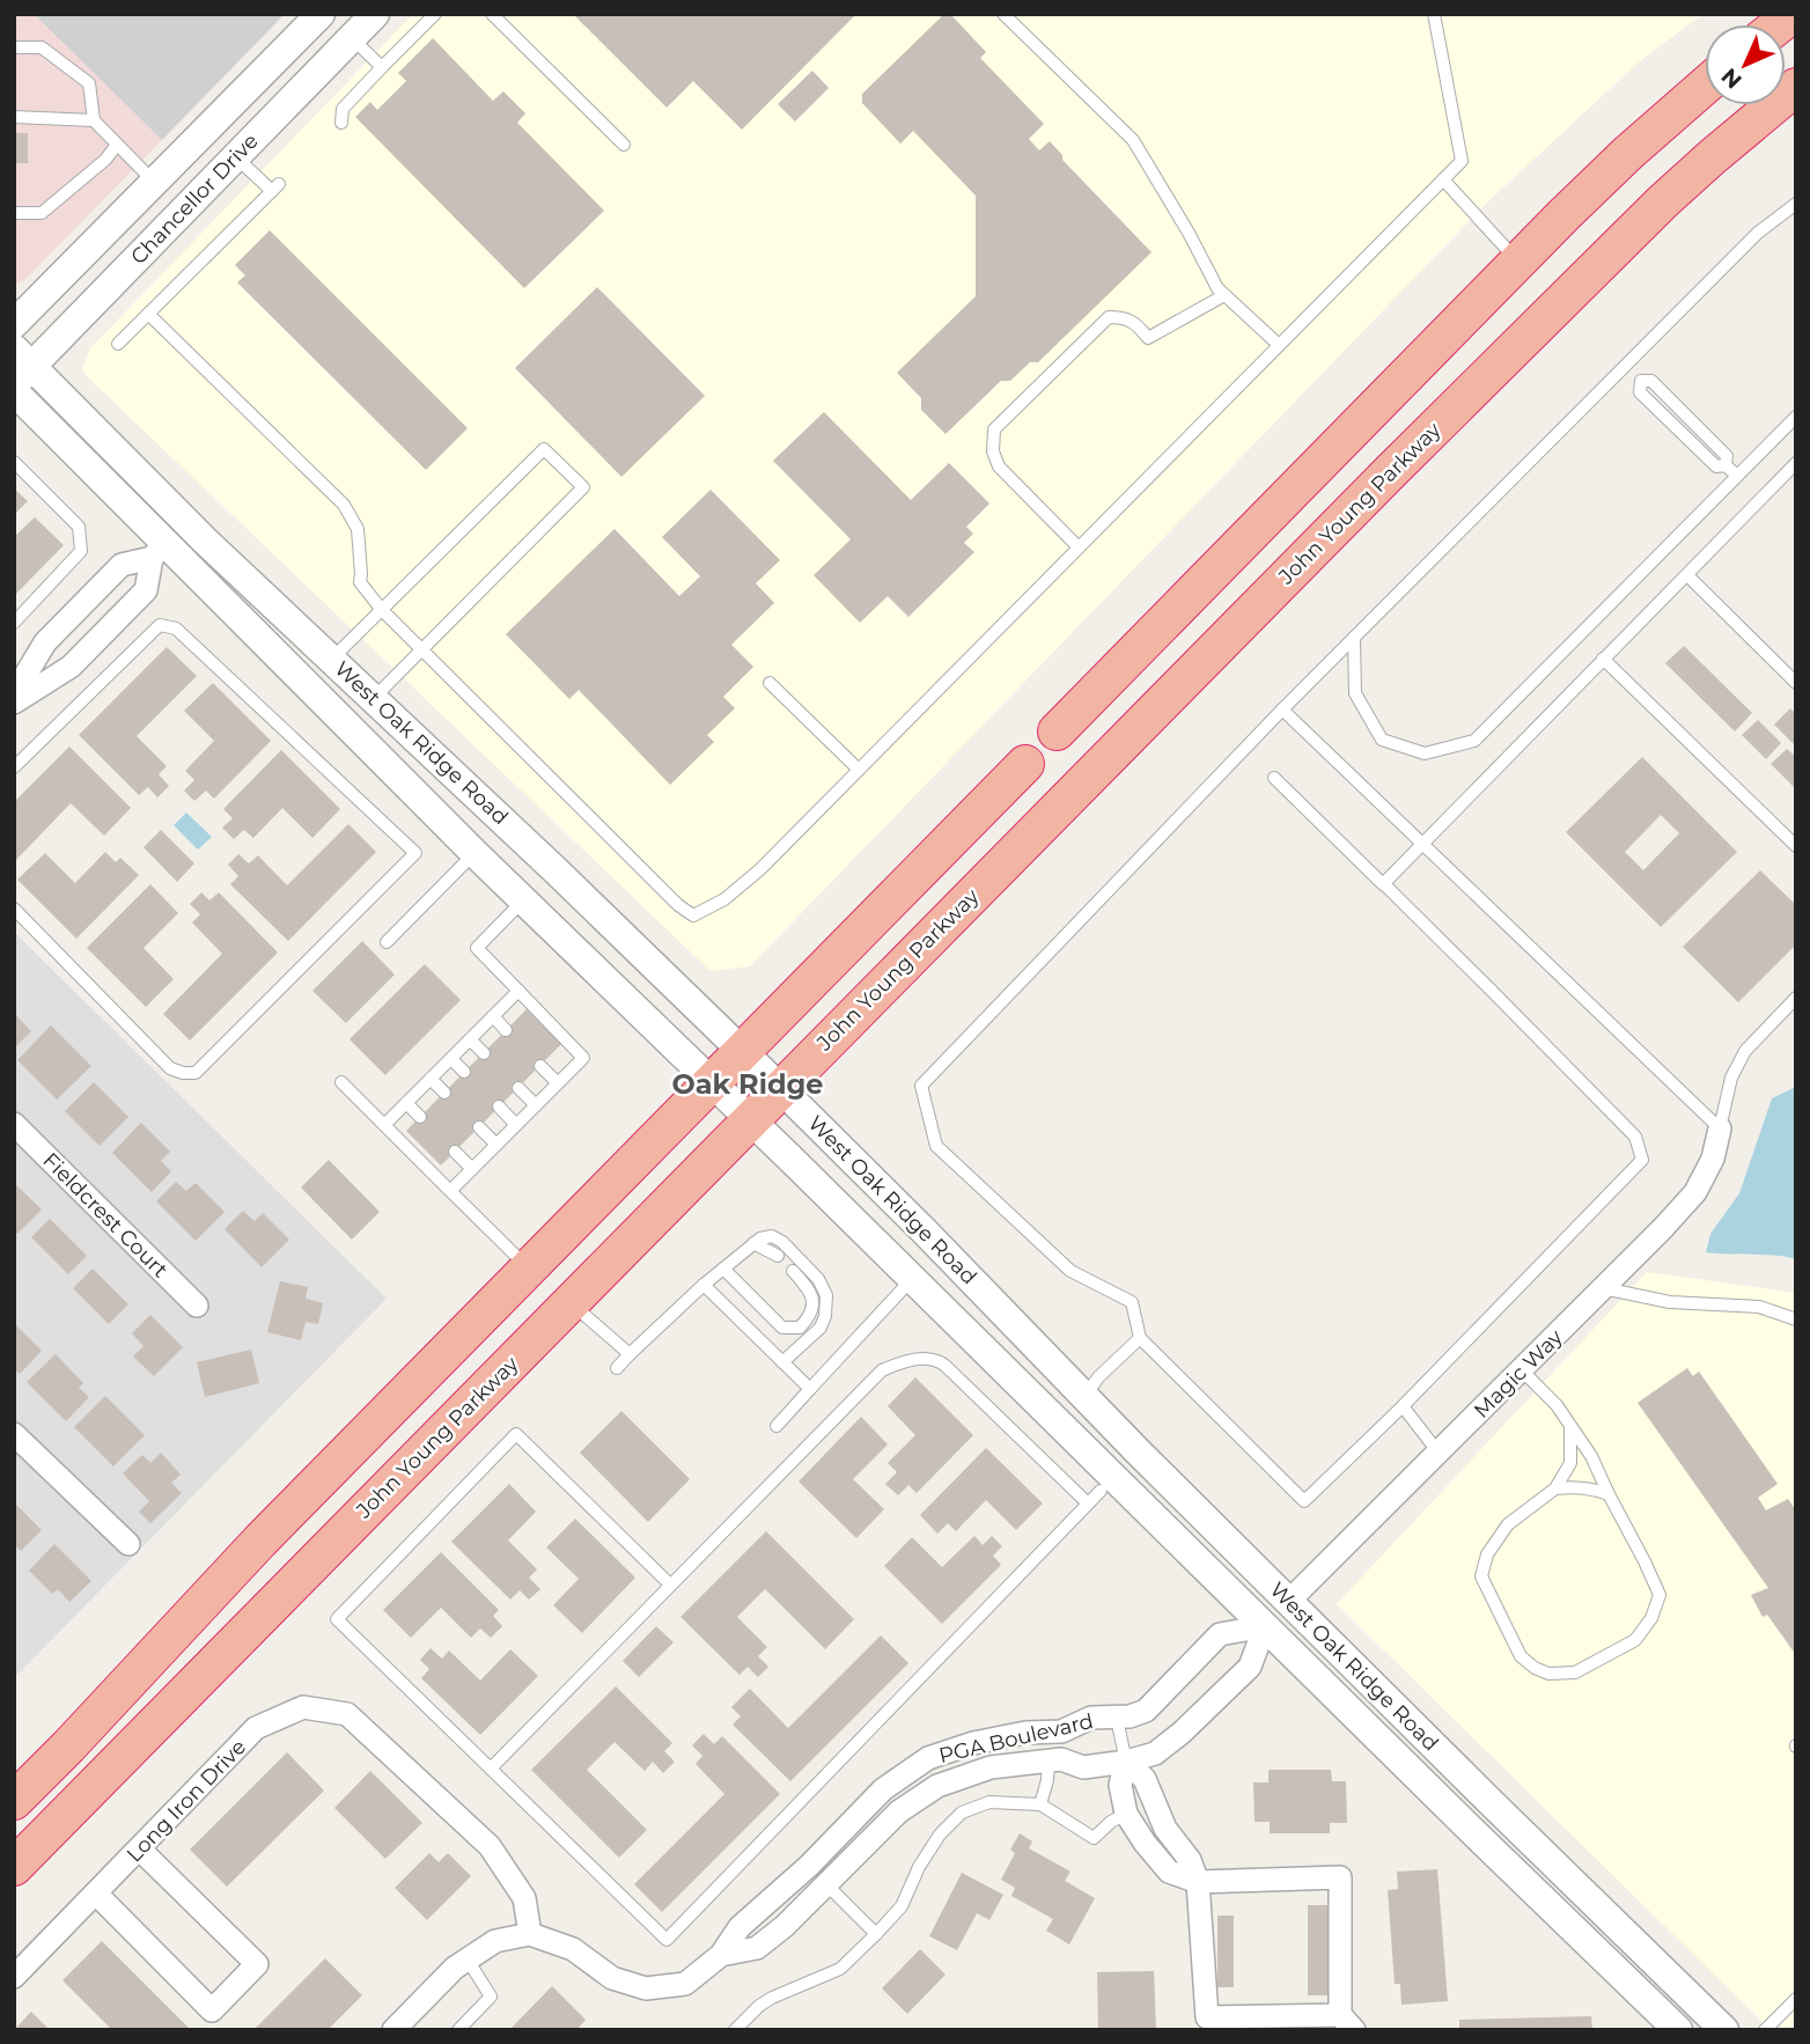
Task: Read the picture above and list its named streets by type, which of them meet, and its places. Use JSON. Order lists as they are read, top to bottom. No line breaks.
{"streets":{"highway":["John Young Parkway"],"street":["Chancellor Drive","West Oak Ridge Road","Fieldcrest Court","Magic Way","PGA Boulevard","Long Iron Drive"]},"crossings":[["Chancellor Drive","West Oak Ridge Road"],["John Young Parkway","West Oak Ridge Road"],["West Oak Ridge Road","Magic Way"],["West Oak Ridge Road","PGA Boulevard"],["PGA Boulevard","Long Iron Drive"]],"districts":["Oak Ridge"],"north":"bottom left"}
